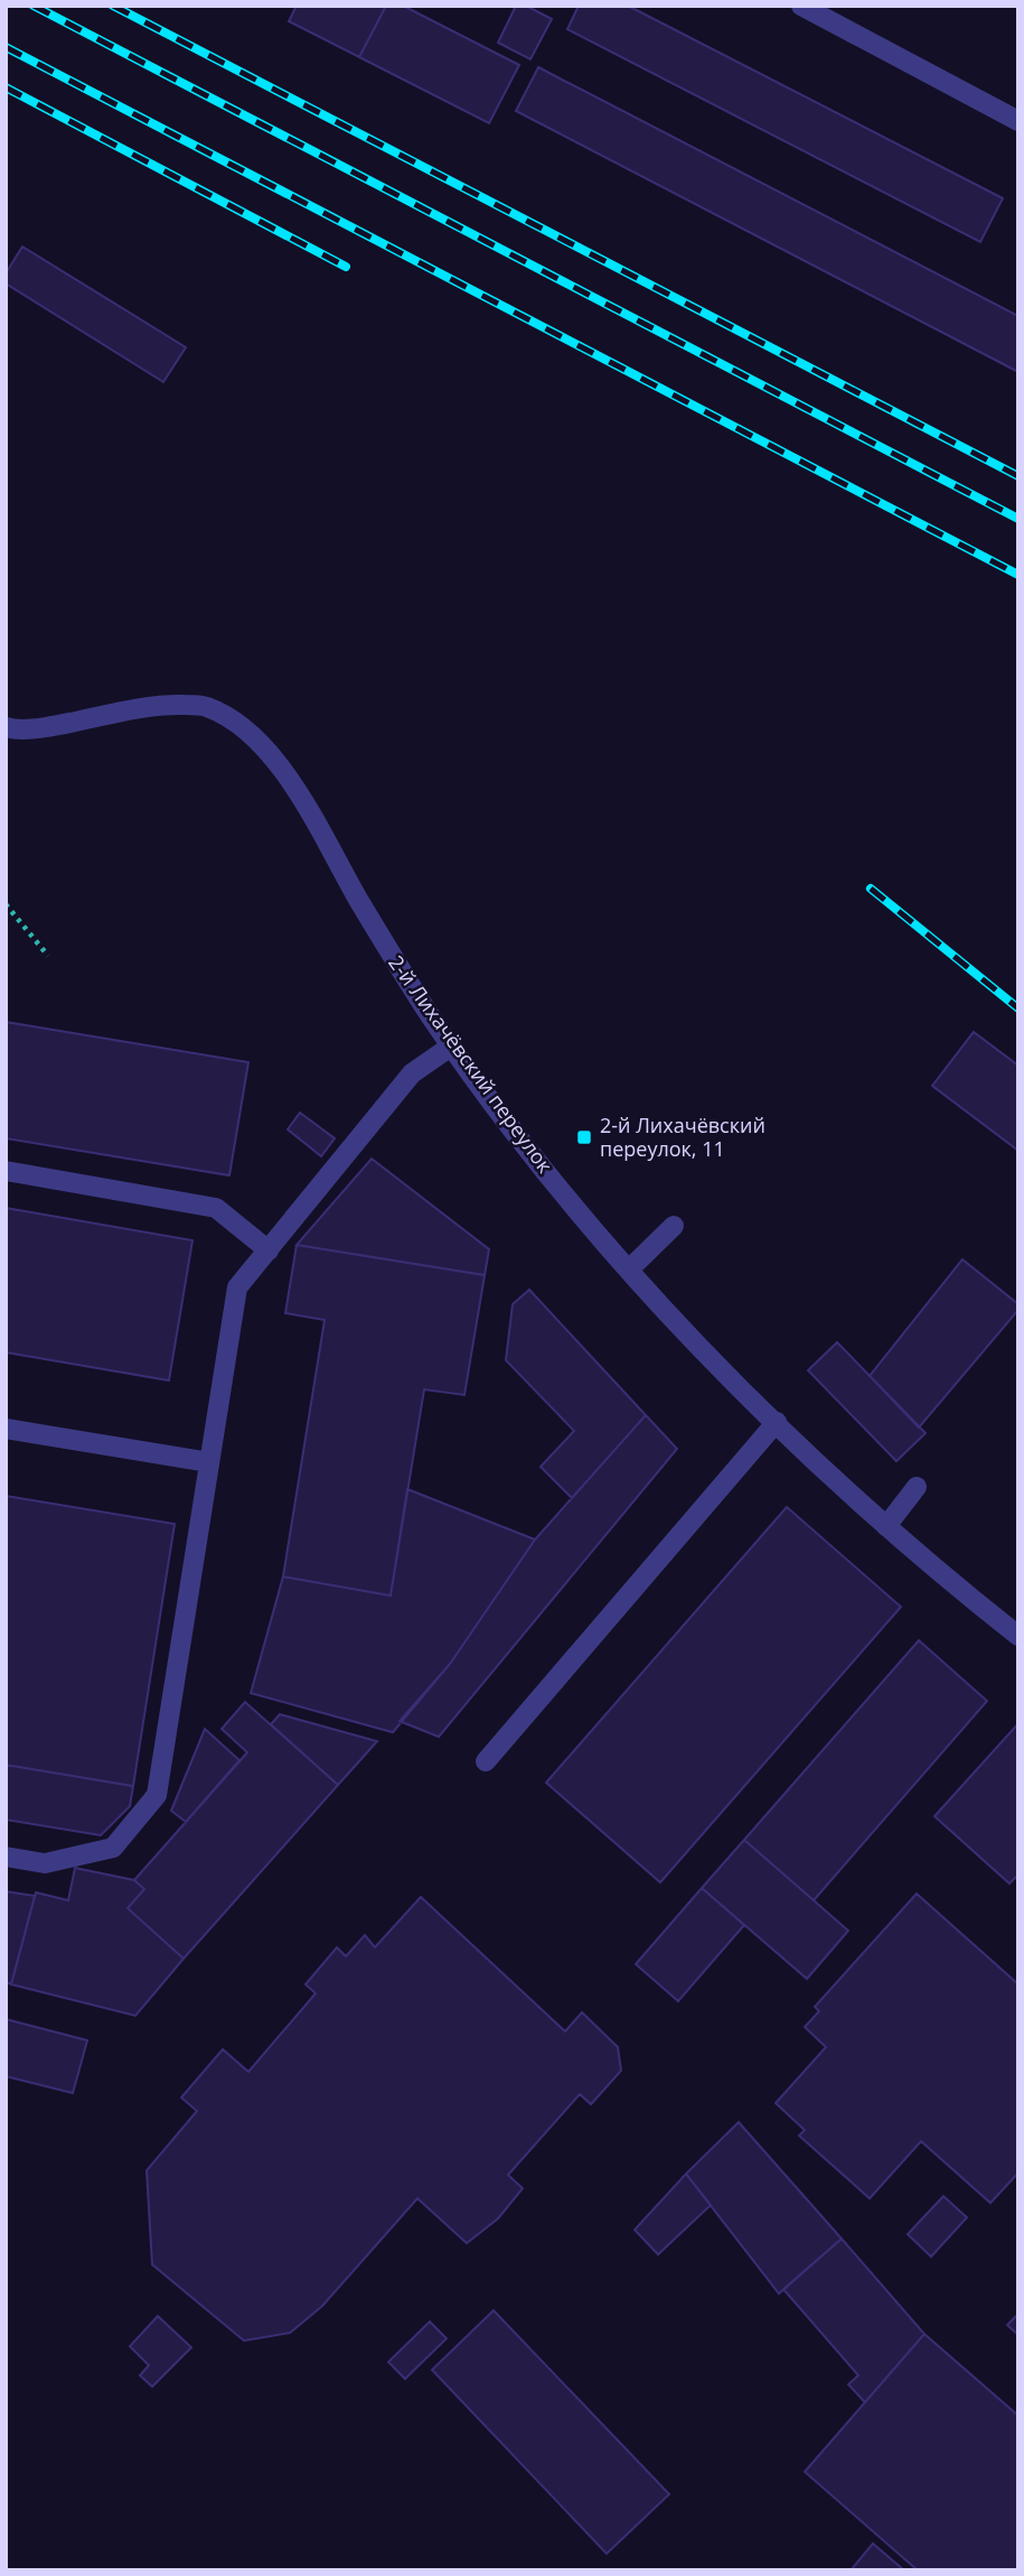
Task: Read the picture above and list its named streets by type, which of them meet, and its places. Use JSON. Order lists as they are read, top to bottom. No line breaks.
{"streets":{"street":["2-й Лихачёвский переулок"]},"places":{"transit":["2-й Лихачёвский переулок, 11"]}}
